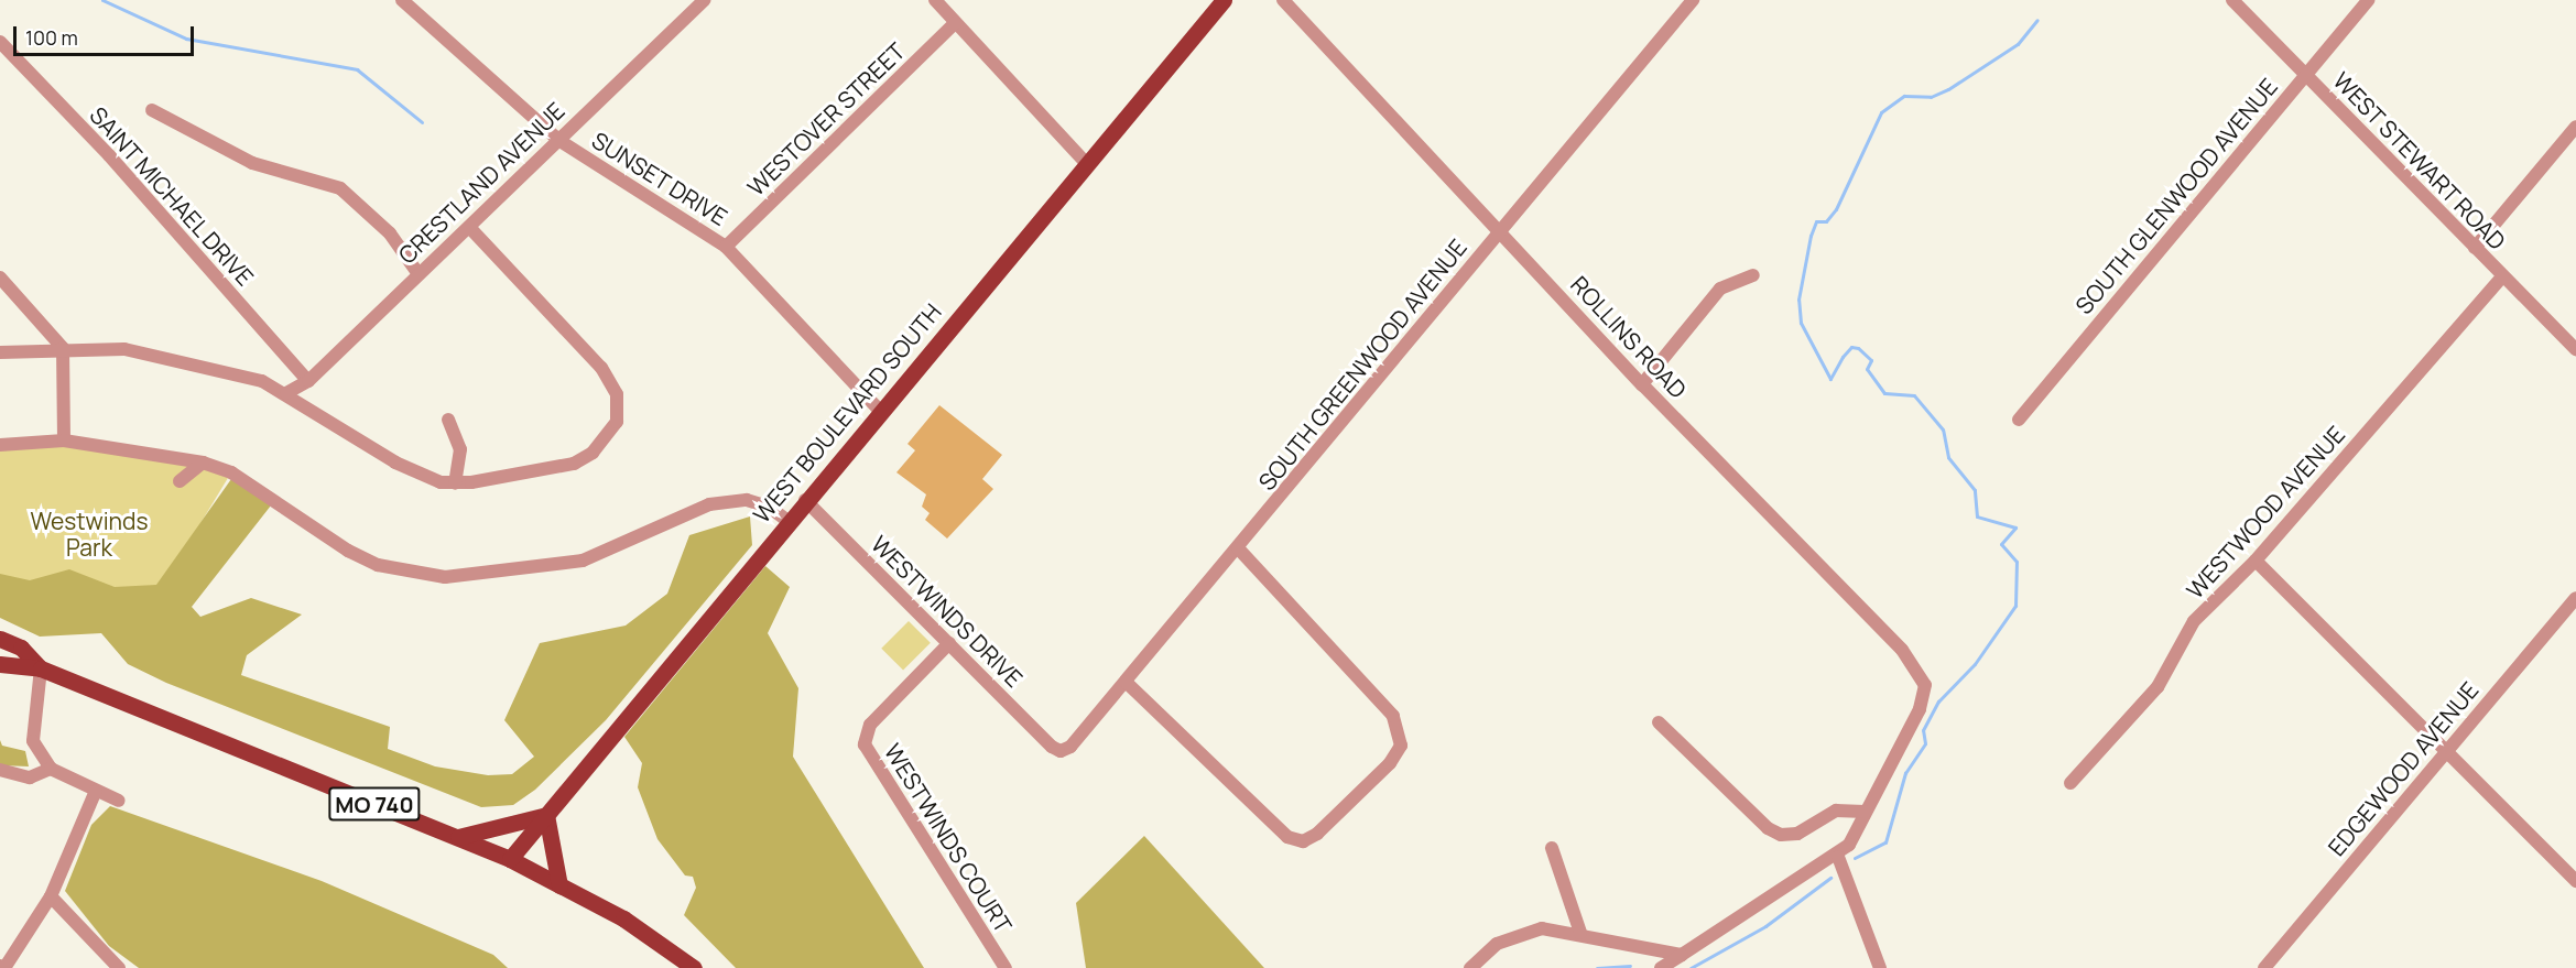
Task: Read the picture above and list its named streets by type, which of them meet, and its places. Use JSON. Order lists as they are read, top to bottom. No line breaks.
{"streets":{"main road":["WEST BOULEVARD SOUTH","MO 740"],"street":["WESTOVER STREET","WEST STEWART ROAD","SUNSET DRIVE","CRESTLAND AVENUE","SAINT MICHAEL DRIVE","SOUTH GLENWOOD AVENUE","ROLLINS ROAD","SOUTH GREENWOOD AVENUE","WESTWOOD AVENUE","WESTWINDS DRIVE","EDGEWOOD AVENUE","WESTWINDS COURT"]},"crossings":[["WESTOVER STREET","SUNSET DRIVE"],["WEST STEWART ROAD","SOUTH GLENWOOD AVENUE"],["WEST STEWART ROAD","WESTWOOD AVENUE"],["SUNSET DRIVE","CRESTLAND AVENUE"],["SUNSET DRIVE","WEST BOULEVARD SOUTH"],["CRESTLAND AVENUE","SAINT MICHAEL DRIVE"],["ROLLINS ROAD","SOUTH GREENWOOD AVENUE"],["SOUTH GREENWOOD AVENUE","WESTWINDS DRIVE"],["WEST BOULEVARD SOUTH","WESTWINDS DRIVE"],["WEST BOULEVARD SOUTH","MO 740"],["WESTWINDS DRIVE","WESTWINDS COURT"]],"parks":["Westwinds Park"],"scale_bar":"100 m"}
